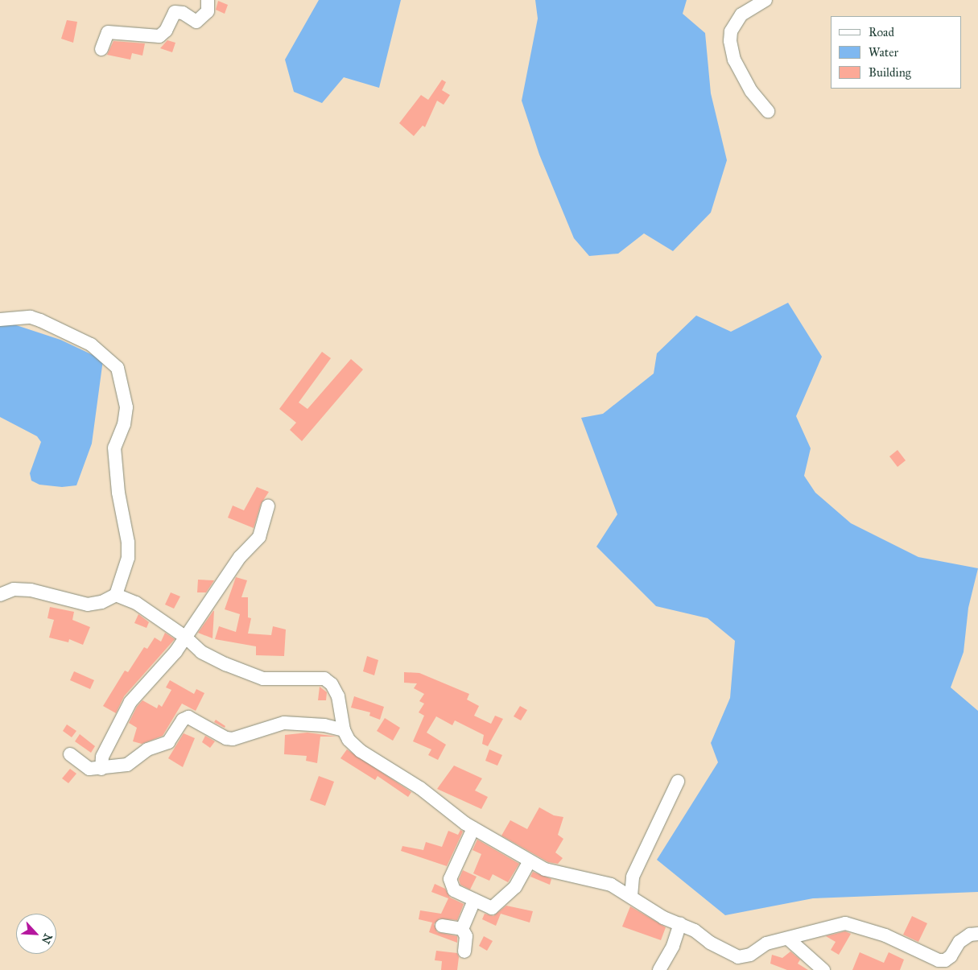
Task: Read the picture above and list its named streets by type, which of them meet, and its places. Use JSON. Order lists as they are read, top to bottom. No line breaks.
{"legend":["Road","Water","Building"],"north":"bottom right"}
